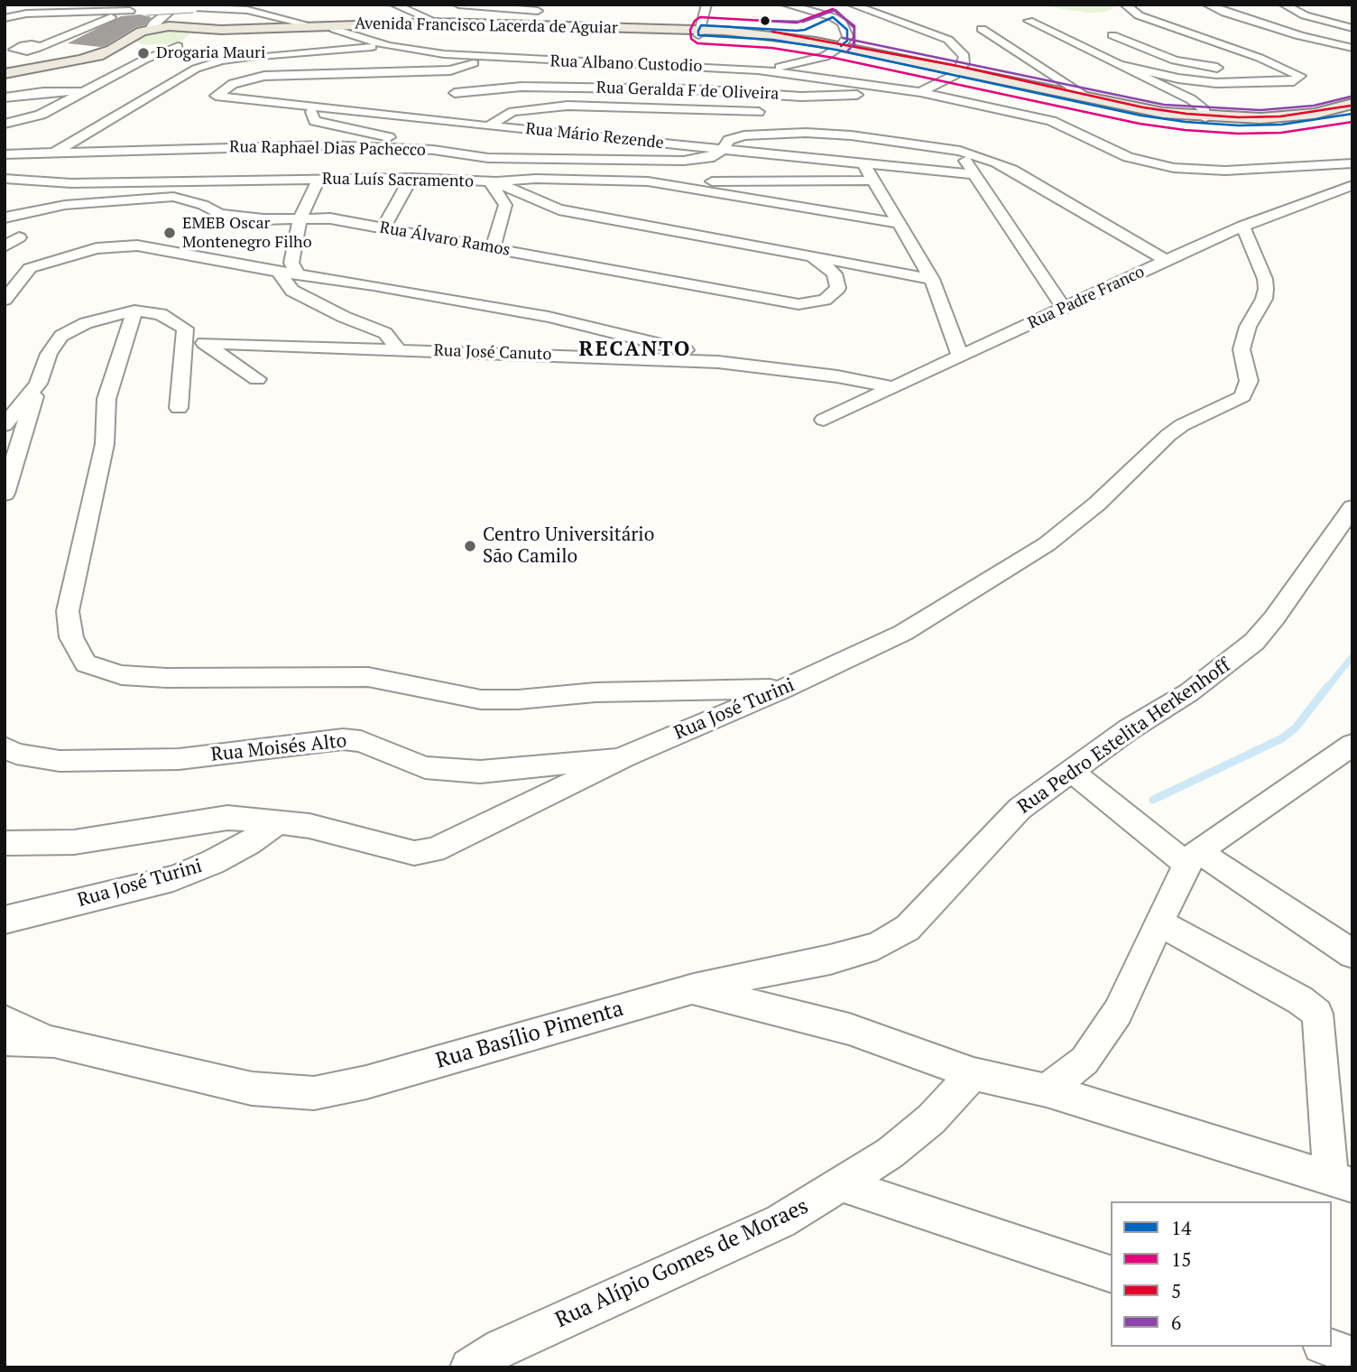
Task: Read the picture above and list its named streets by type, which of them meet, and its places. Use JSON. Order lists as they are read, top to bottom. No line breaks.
{"streets":{"main road":["Avenida Francisco Lacerda de Aguiar"],"street":["Rua Albano Custodio","Rua Geralda F de Oliveira","Rua Mário Rezende","Rua Raphael Dias Pachecco","Rua Luís Sacramento","Rua Álvaro Ramos","Rua Padre Franco","Rua José Canuto","Rua José Turini","Rua Pedro Estelita Herkenhoff","Rua Moisés Alto","Rua Basílio Pimenta","Rua Alípio Gomes de Moraes"]},"crossings":[["Avenida Francisco Lacerda de Aguiar","Rua Albano Custodio"],["Rua Albano Custodio","Rua Geralda F de Oliveira"],["Rua Albano Custodio","Rua Mário Rezende"],["Rua Mário Rezende","Rua Raphael Dias Pachecco"],["Rua Luís Sacramento","Rua Álvaro Ramos"],["Rua Padre Franco","Rua José Canuto"],["Rua Padre Franco","Rua José Turini"],["Rua José Turini","Rua Moisés Alto"],["Rua Pedro Estelita Herkenhoff","Rua Basílio Pimenta"]],"districts":["RECANTO"],"places":["Drogaria Mauri","EMEB Oscar Montenegro Filho","Centro Universitário São Camilo"],"lines":["transit line 15","transit line 6","transit line 14","transit line 5"],"legend":["14","15","5","6"]}
